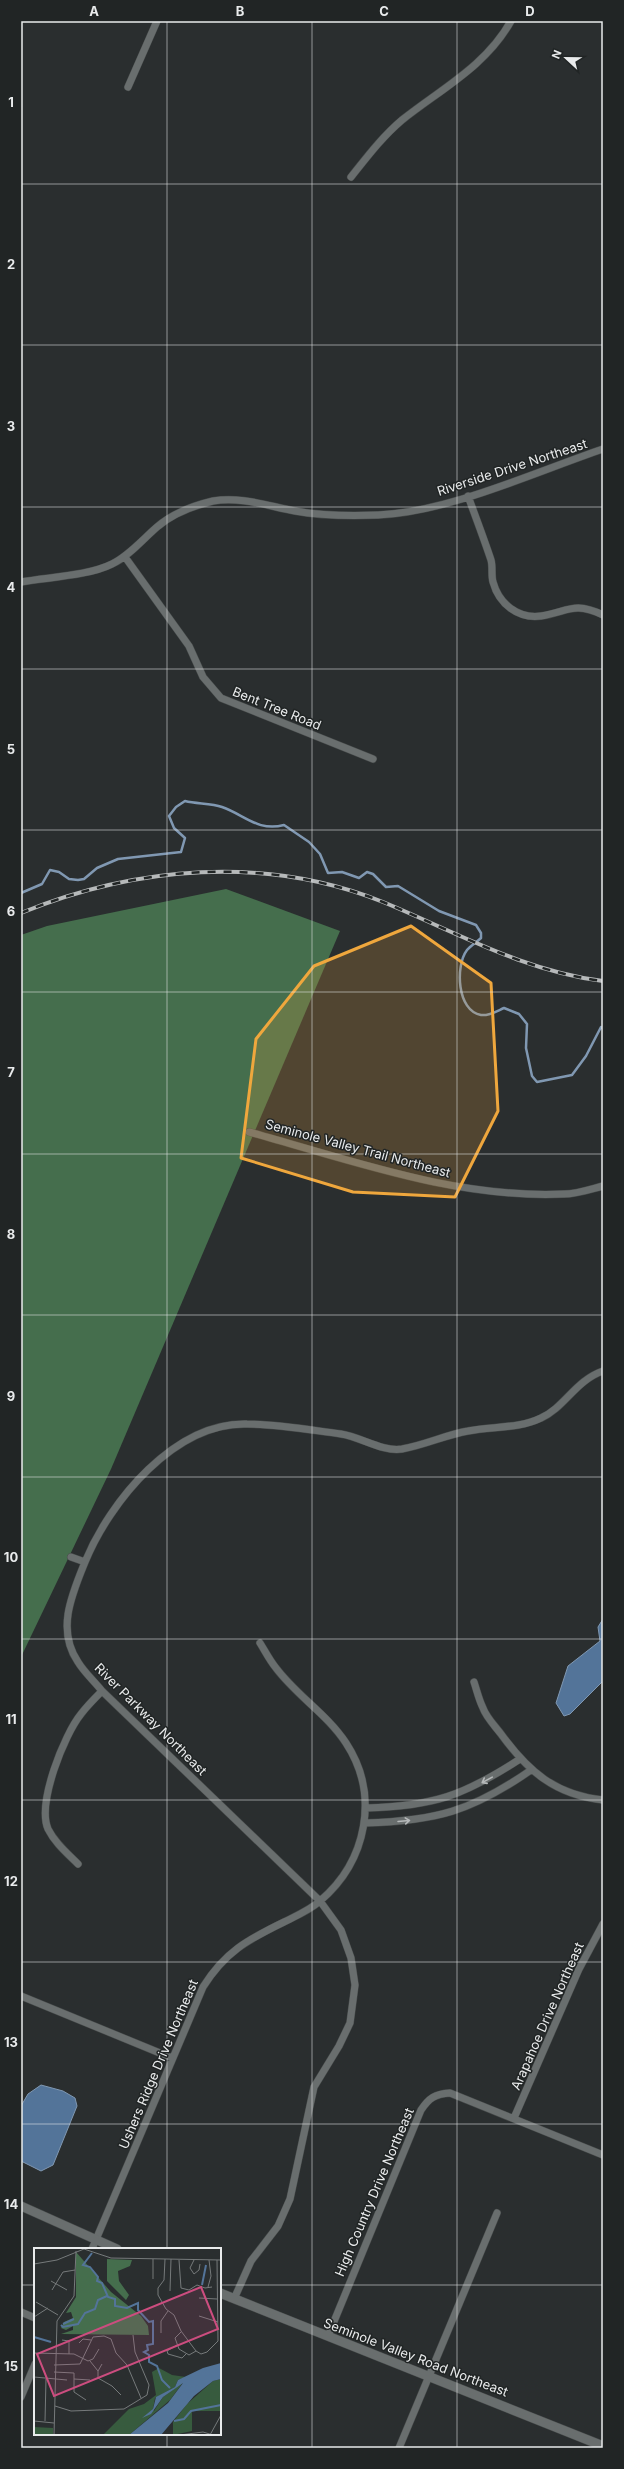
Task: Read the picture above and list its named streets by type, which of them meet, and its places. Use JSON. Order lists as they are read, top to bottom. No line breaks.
{"streets":{"street":["Riverside Drive Northeast","Bent Tree Road","Seminole Valley Trail Northeast","River Parkway Northeast","Arapahoe Drive Northeast","Ushers Ridge Drive Northeast","High Country Drive Northeast","Seminole Valley Road Northeast"]},"crossings":[["Riverside Drive Northeast","Bent Tree Road"],["River Parkway Northeast","Ushers Ridge Drive Northeast"],["River Parkway Northeast","Seminole Valley Road Northeast"],["Arapahoe Drive Northeast","High Country Drive Northeast"],["High Country Drive Northeast","Seminole Valley Road Northeast"]],"north":"left","grid":{"columns":["A","B","C","D"],"rows":["1","2","3","4","5","6","7","8","9","10","11","12","13","14","15"]}}
